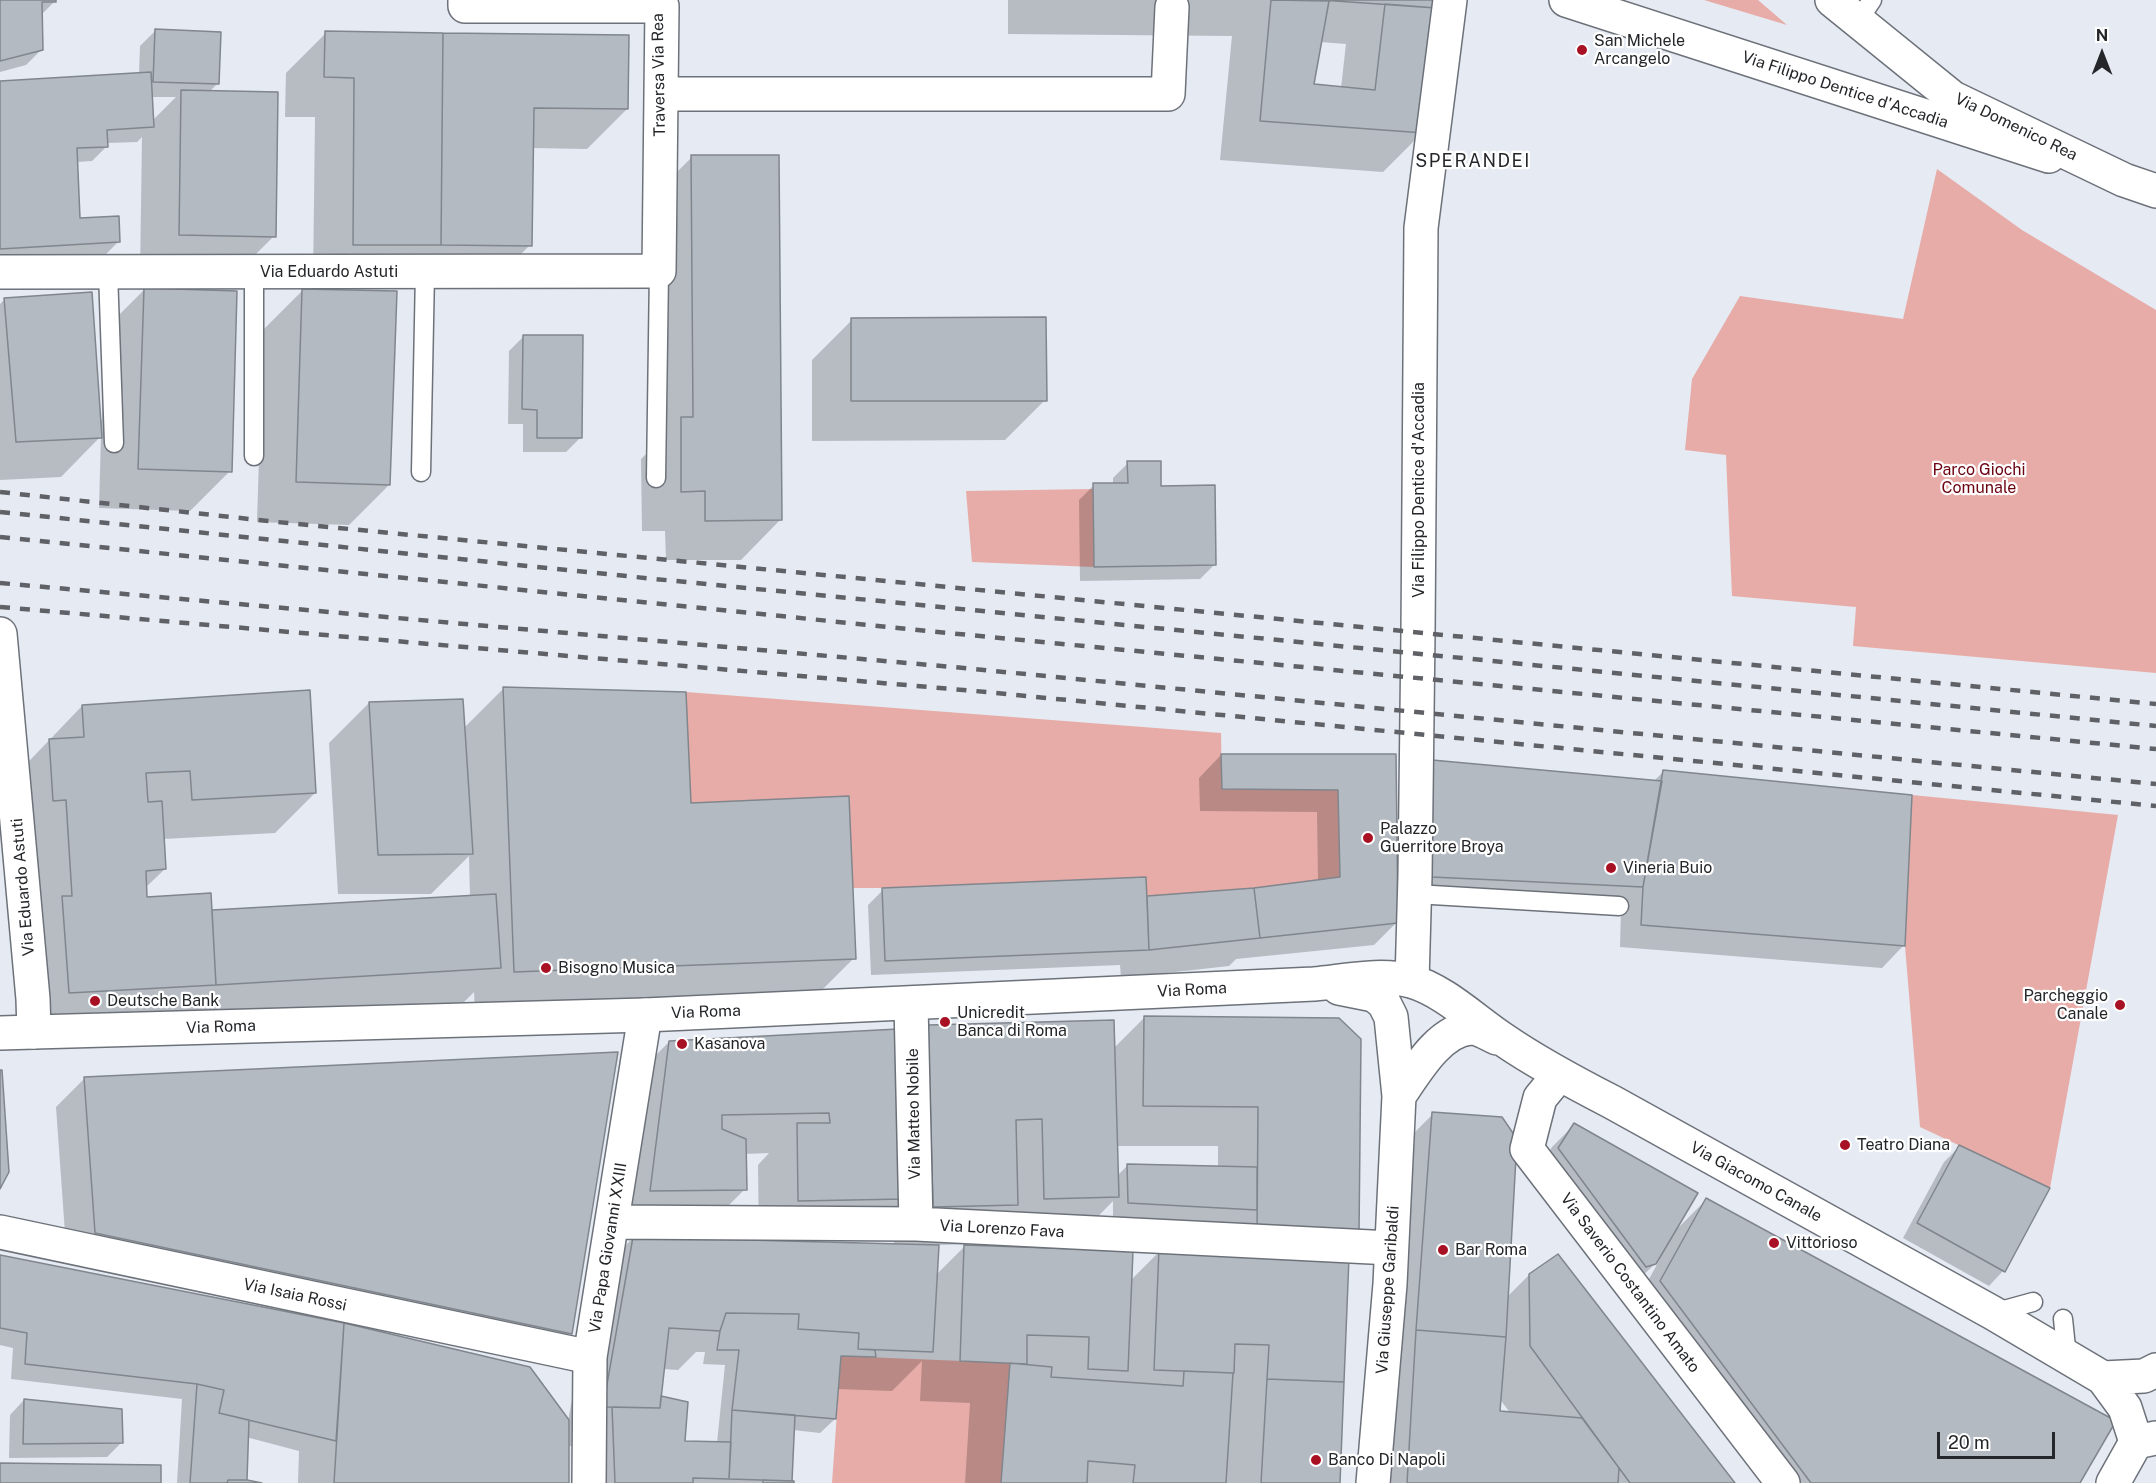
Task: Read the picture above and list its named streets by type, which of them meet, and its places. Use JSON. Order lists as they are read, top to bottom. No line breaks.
{"streets":{"street":["Traversa Via Rea","Via Filippo Dentice d'Accadia","Via Domenico Rea","Via Eduardo Astuti","Via Roma","Via Matteo Nobile","Via Giacomo Canale","Via Lorenzo Fava","Via Papa Giovanni XXIII","Via Saverio Costantino Amato","Via Giuseppe Garibaldi","Via Isaia Rossi"]},"crossings":[["Traversa Via Rea","Via Eduardo Astuti"],["Via Filippo Dentice d'Accadia","Via Domenico Rea"],["Via Filippo Dentice d'Accadia","Via Roma"],["Via Filippo Dentice d'Accadia","Via Giacomo Canale"],["Via Eduardo Astuti","Via Roma"],["Via Roma","Via Matteo Nobile"],["Via Roma","Via Giacomo Canale"],["Via Roma","Via Papa Giovanni XXIII"],["Via Roma","Via Giuseppe Garibaldi"],["Via Matteo Nobile","Via Lorenzo Fava"],["Via Giacomo Canale","Via Saverio Costantino Amato"],["Via Lorenzo Fava","Via Papa Giovanni XXIII"],["Via Lorenzo Fava","Via Giuseppe Garibaldi"],["Via Papa Giovanni XXIII","Via Isaia Rossi"]],"districts":["SPERANDEI"],"parks":["Parco Giochi Comunale"],"places":["San Michele Arcangelo","Palazzo Guerritore Broya","Vineria Buio","Bisogno Musica","Deutsche Bank","Parcheggio Canale","Unicredit Banca di Roma","Kasanova","Teatro Diana","Vittorioso","Bar Roma","Banco Di Napoli"],"scale_bar":"20 m","north":"top"}
